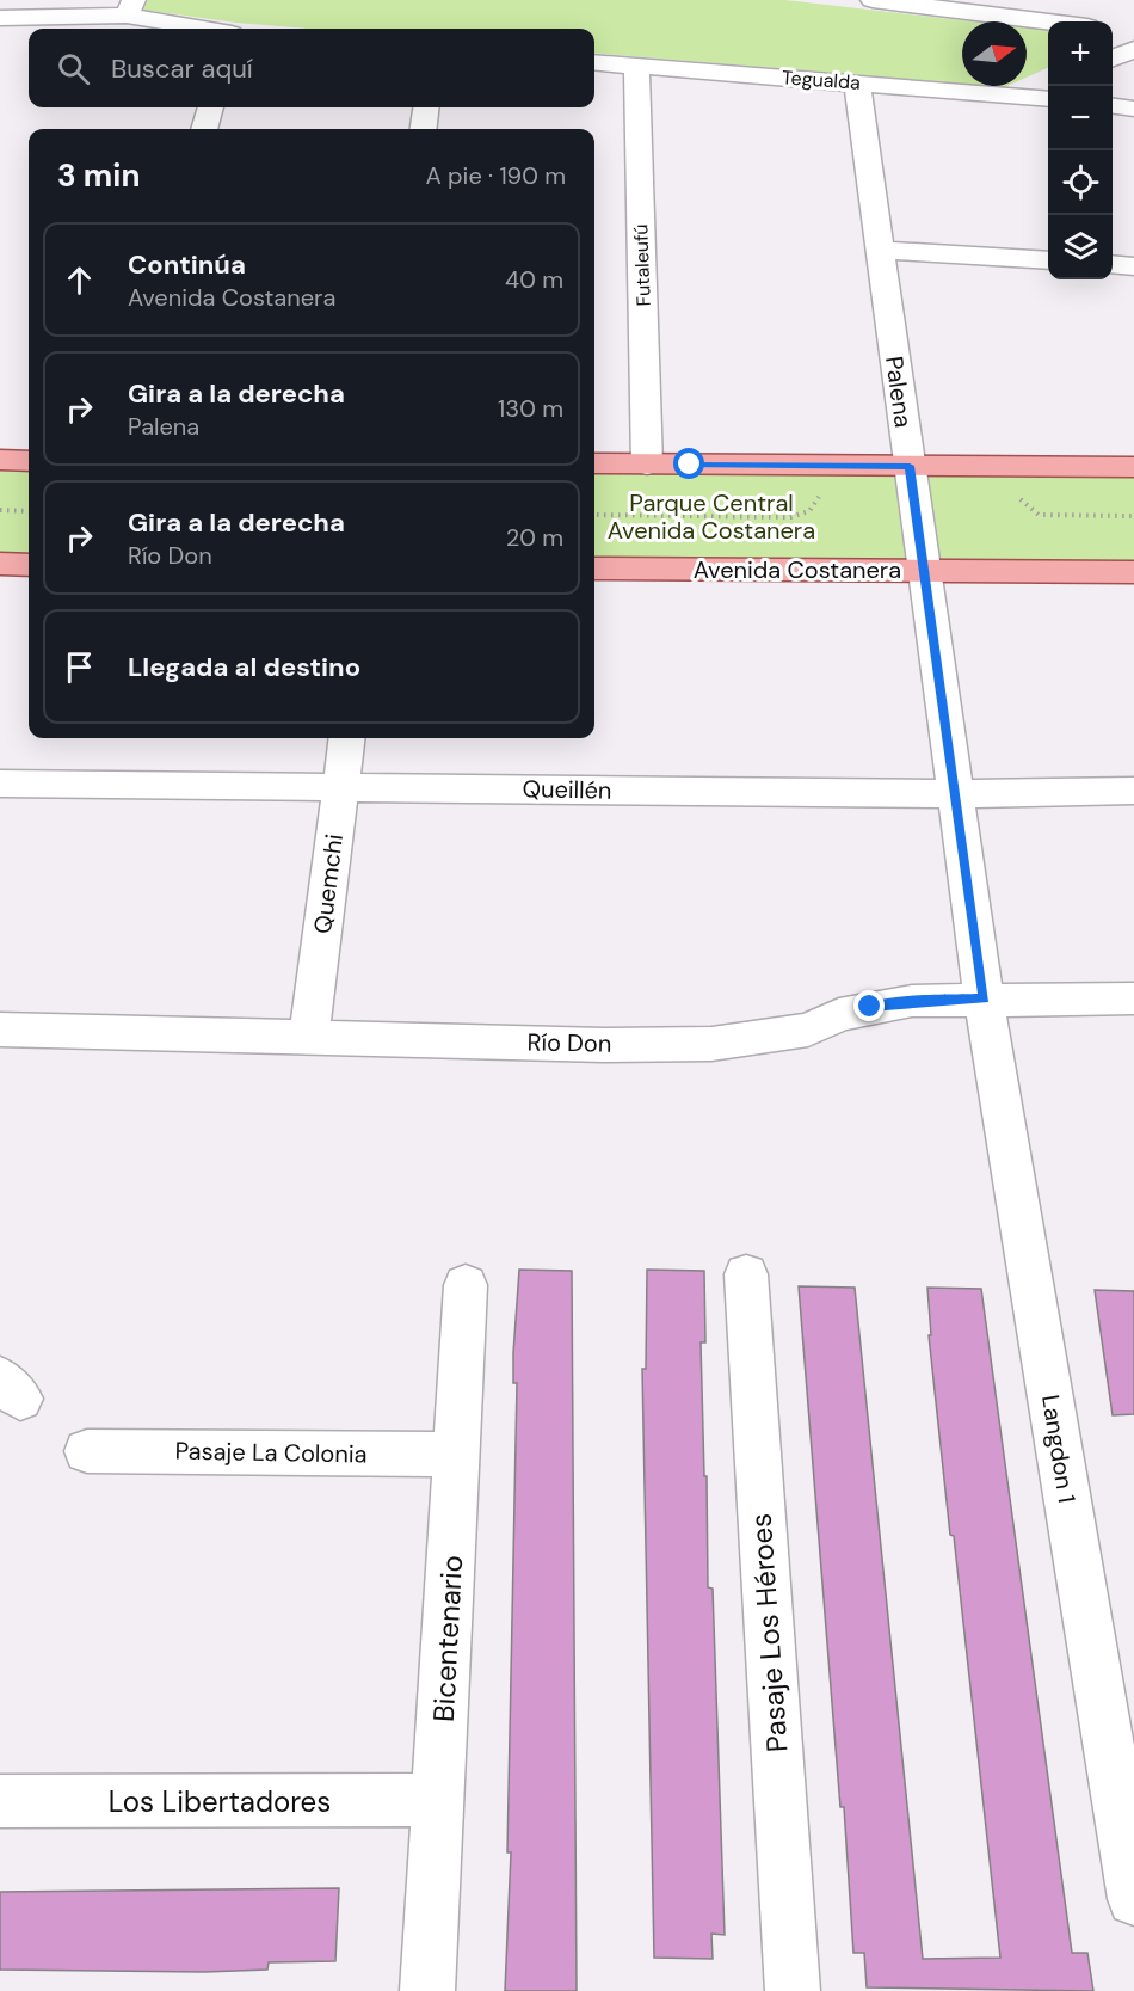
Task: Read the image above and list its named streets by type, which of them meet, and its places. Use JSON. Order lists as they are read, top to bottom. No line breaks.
{"streets":{"main road":["Avenida Costanera"],"street":["Tegualda","Futaleufú","Palena","Queillén","Quemchi","Río Don","Langdon 1","Pasaje La Colonia","Pasaje Los Héroes","Bicentenario","Los Libertadores"]},"crossings":[["Tegualda","Futaleufú"],["Tegualda","Palena"],["Palena","Avenida Costanera"],["Palena","Queillén"],["Palena","Río Don"],["Palena","Langdon 1"],["Queillén","Quemchi"],["Quemchi","Río Don"],["Río Don","Langdon 1"],["Pasaje La Colonia","Bicentenario"],["Bicentenario","Los Libertadores"]],"parks":["Parque Central Avenida Costanera"],"north":"right","page":{"map_buttons":["+","−"],"search":"Buscar aquí","heading":["3 min","A pie · 190 m"],"list":[["Continúa","Avenida Costanera","40 m"],["Gira a la derecha","Palena","130 m"],["Gira a la derecha","Río Don","20 m"],"Llegada al destino"]}}
